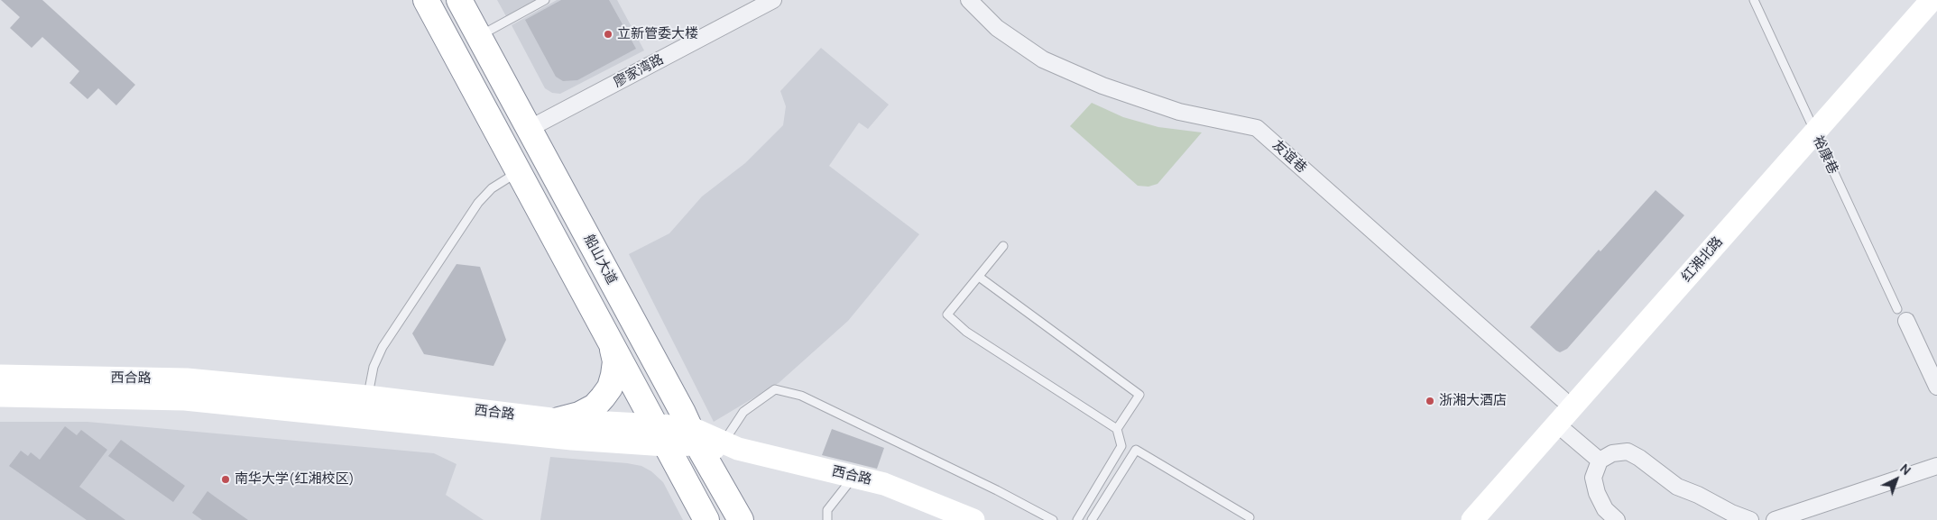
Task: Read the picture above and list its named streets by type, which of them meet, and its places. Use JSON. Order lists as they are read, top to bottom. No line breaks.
{"streets":{"highway":["船山大道"],"main road":["红湘北路","西合路"],"street":["廖家湾路","友谊巷"],"lane":["裕康巷"]},"crossings":[["廖家湾路","船山大道"],["裕康巷","红湘北路"],["友谊巷","红湘北路"],["船山大道","西合路"]],"places":["立新管委大楼","浙湘大酒店","南华大学(红湘校区)"],"north":"top right"}
